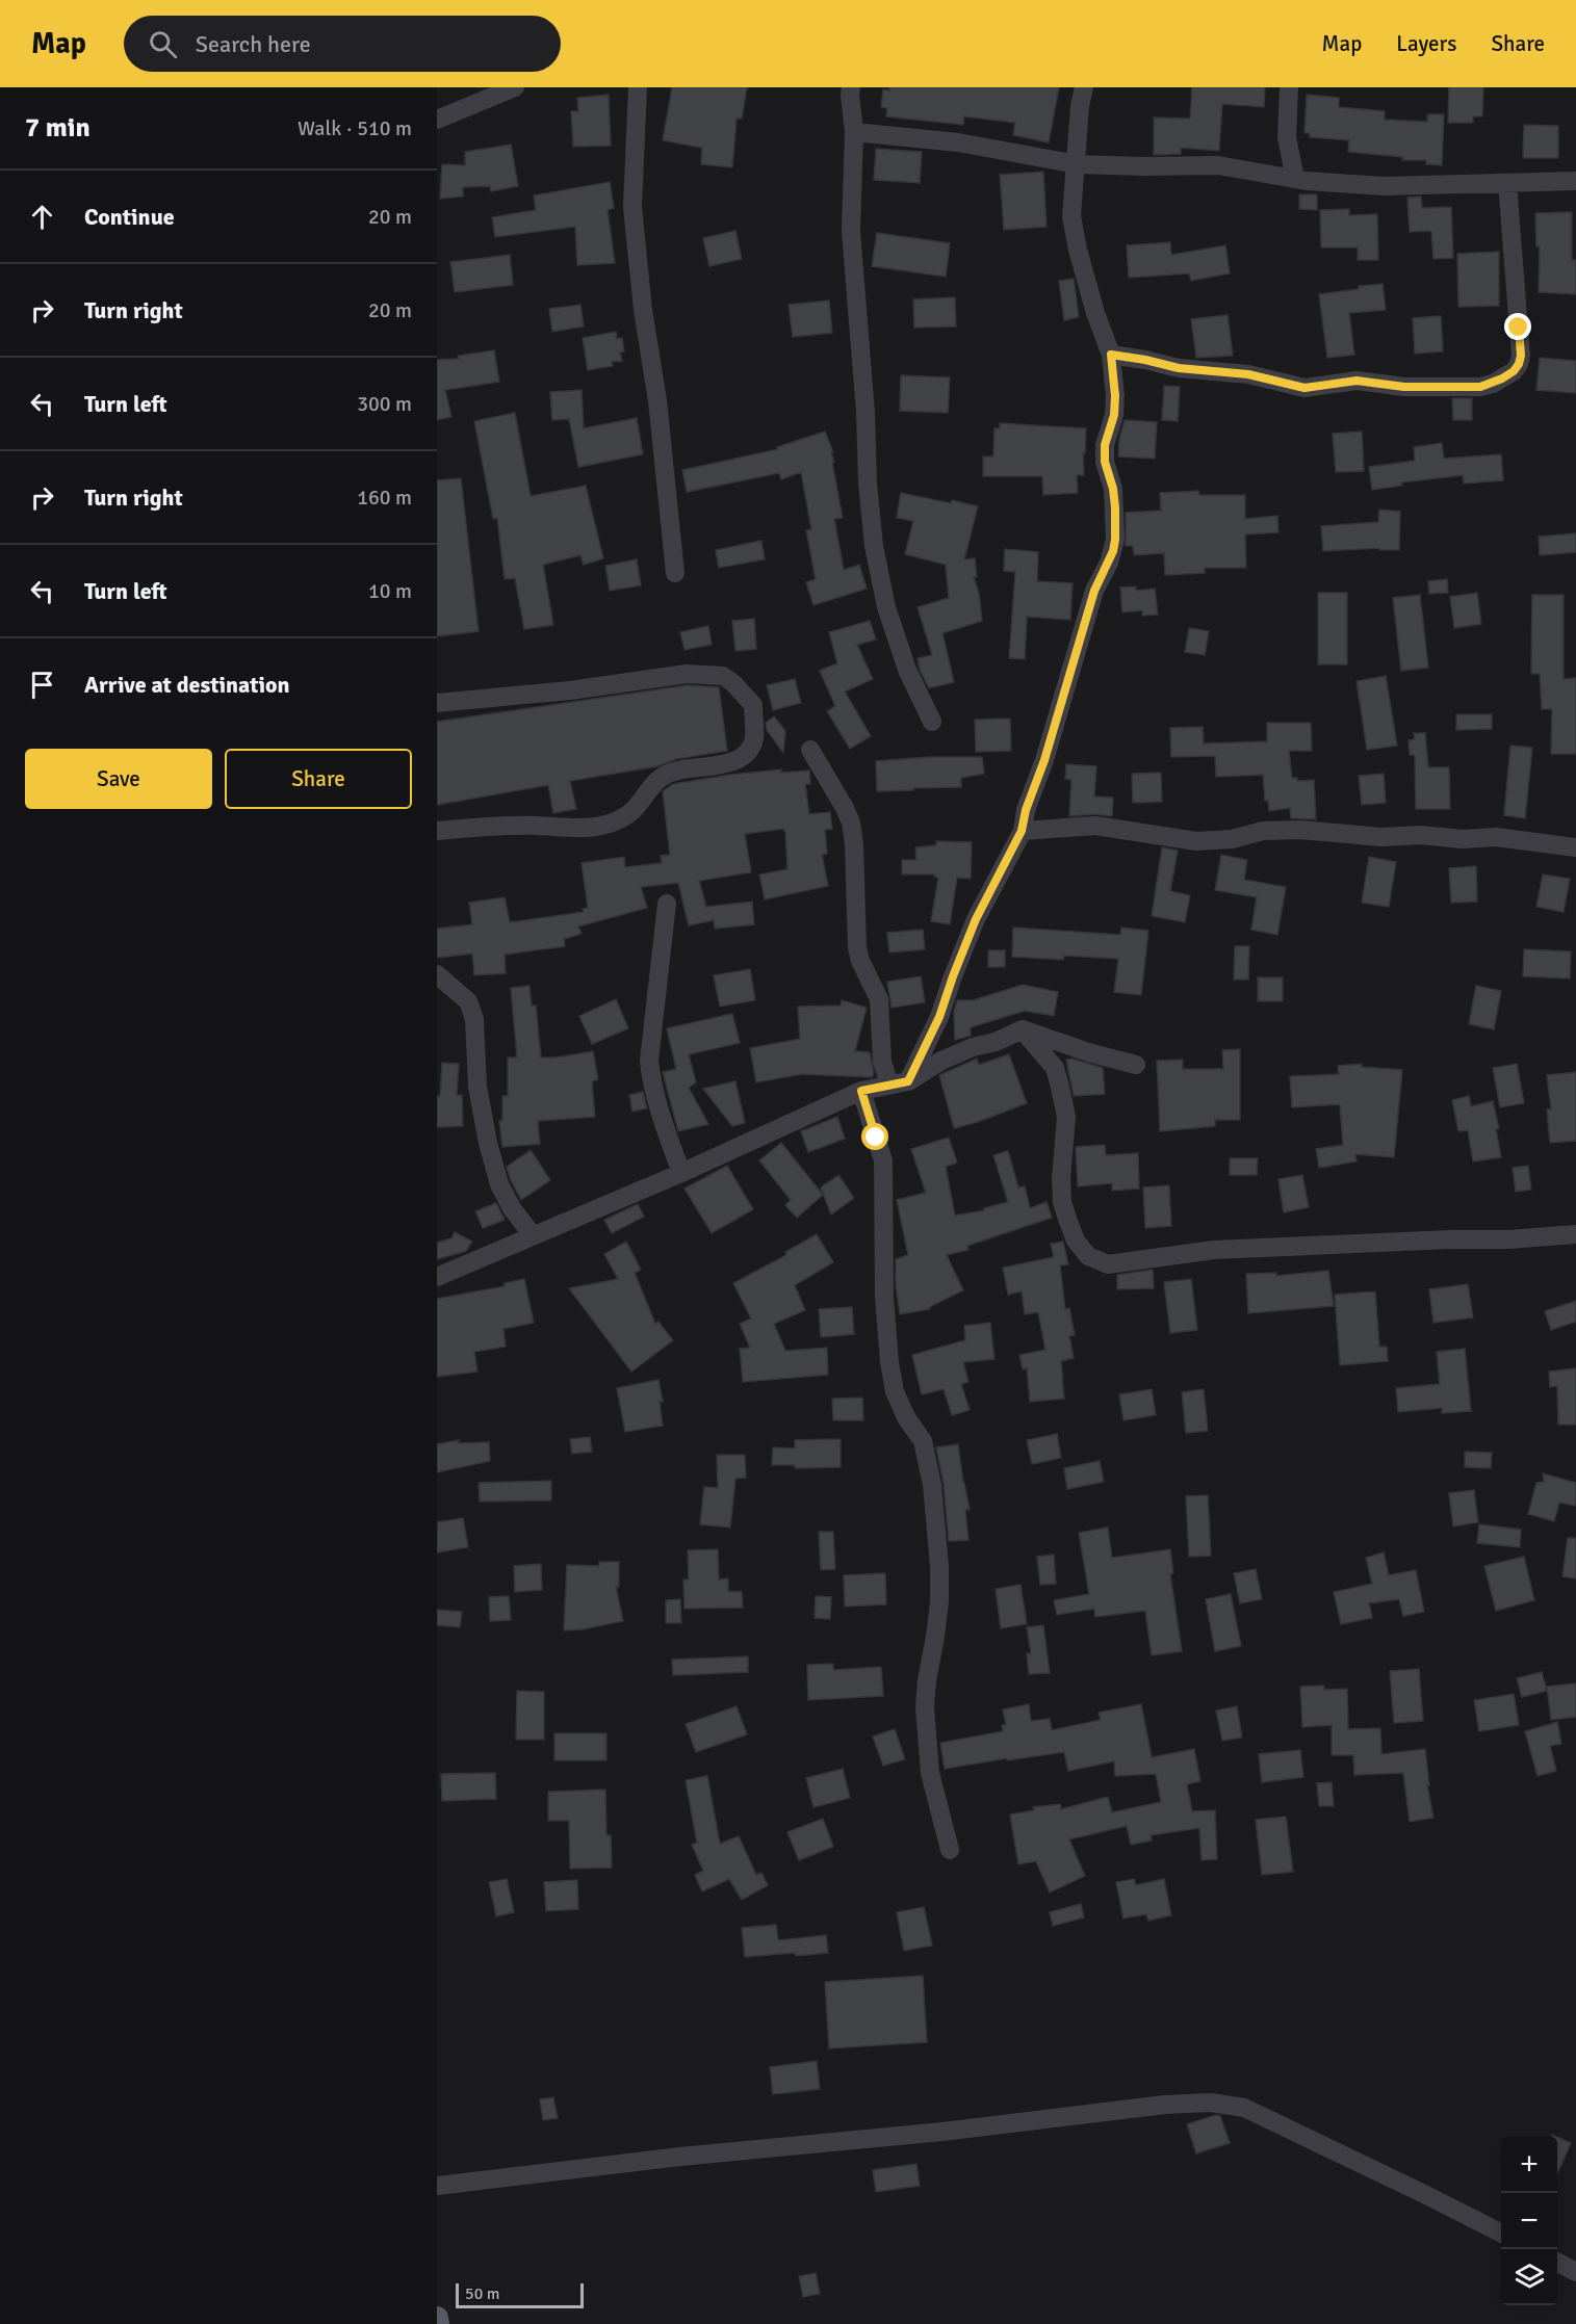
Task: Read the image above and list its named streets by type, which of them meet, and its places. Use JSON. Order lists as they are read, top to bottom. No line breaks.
{"scale_bar":"50 m","page":{"header":"Map","search":"Search here","nav":["Map","Layers","Share"],"heading":["7 min","Walk · 510 m"],"list":[["Continue","20 m"],["Turn right","20 m"],["Turn left","300 m"],["Turn right","160 m"],["Turn left","10 m"],"Arrive at destination"],"buttons":["Save","Share"],"map_buttons":["+","−"],"scale":"50 m"}}
